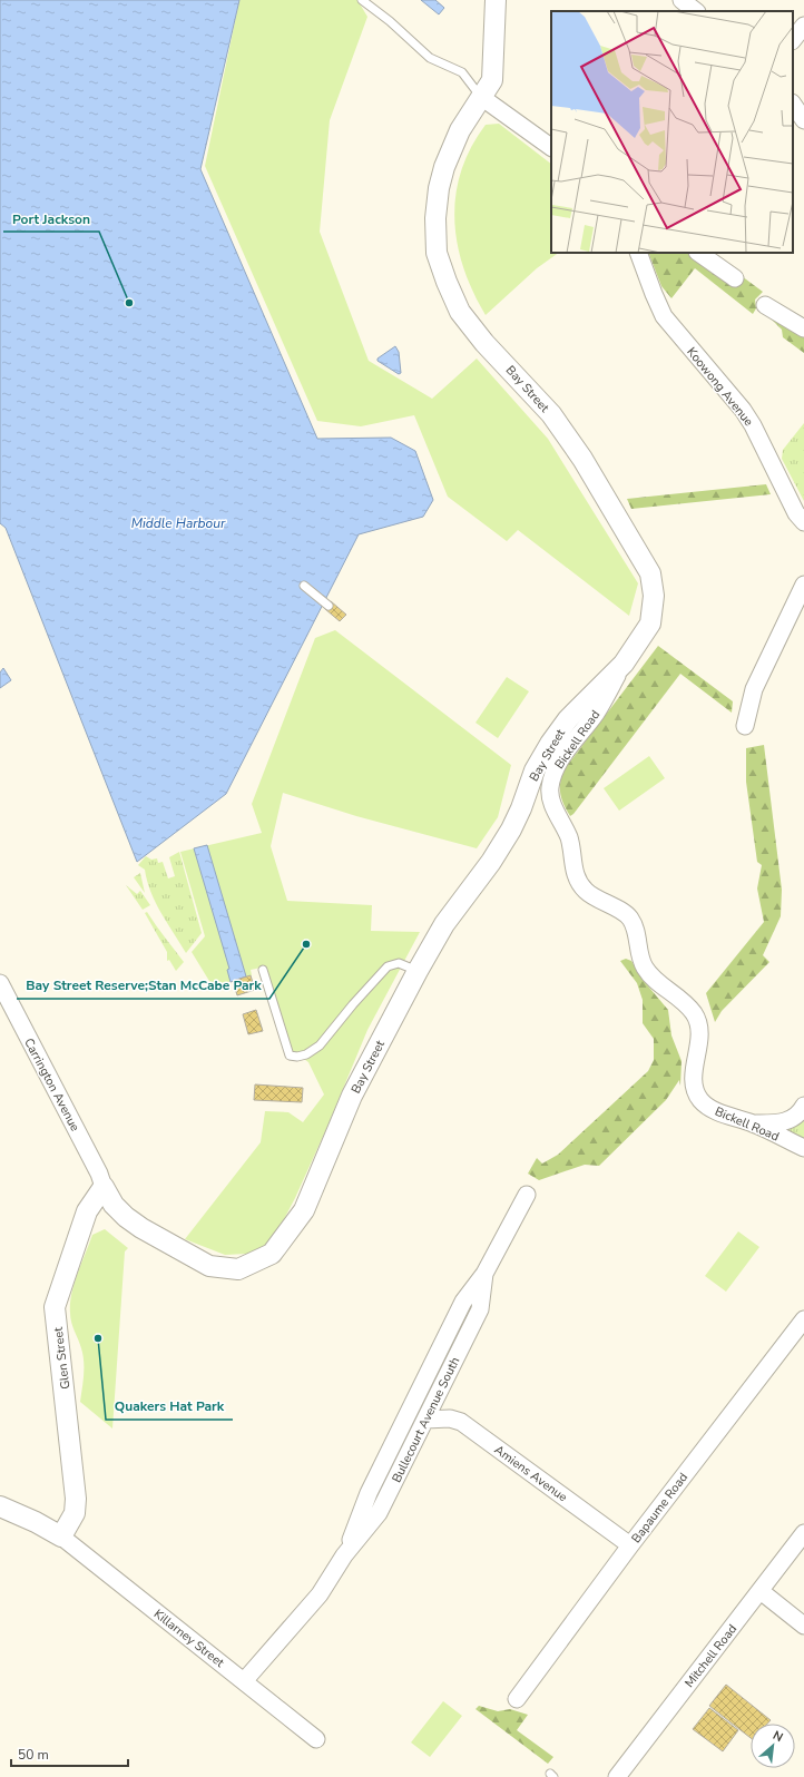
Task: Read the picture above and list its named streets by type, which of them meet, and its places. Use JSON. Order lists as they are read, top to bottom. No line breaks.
{"streets":{"street":["Koowong Avenue","Bay Street","Bickell Road","Carrington Avenue","Glen Street","Bullecourt Avenue South","Amiens Avenue","Bapaume Road","Killarney Street","Mitchell Road"]},"crossings":[["Bay Street","Bickell Road"],["Bay Street","Carrington Avenue"],["Bay Street","Glen Street"],["Carrington Avenue","Glen Street"],["Glen Street","Killarney Street"],["Bullecourt Avenue South","Amiens Avenue"],["Bullecourt Avenue South","Killarney Street"],["Amiens Avenue","Bapaume Road"]],"water":["Middle Harbour"],"places":["Port Jackson","Bay Street Reserve;Stan McCabe Park","Quakers Hat Park"],"scale_bar":"50 m","north":"top right"}
